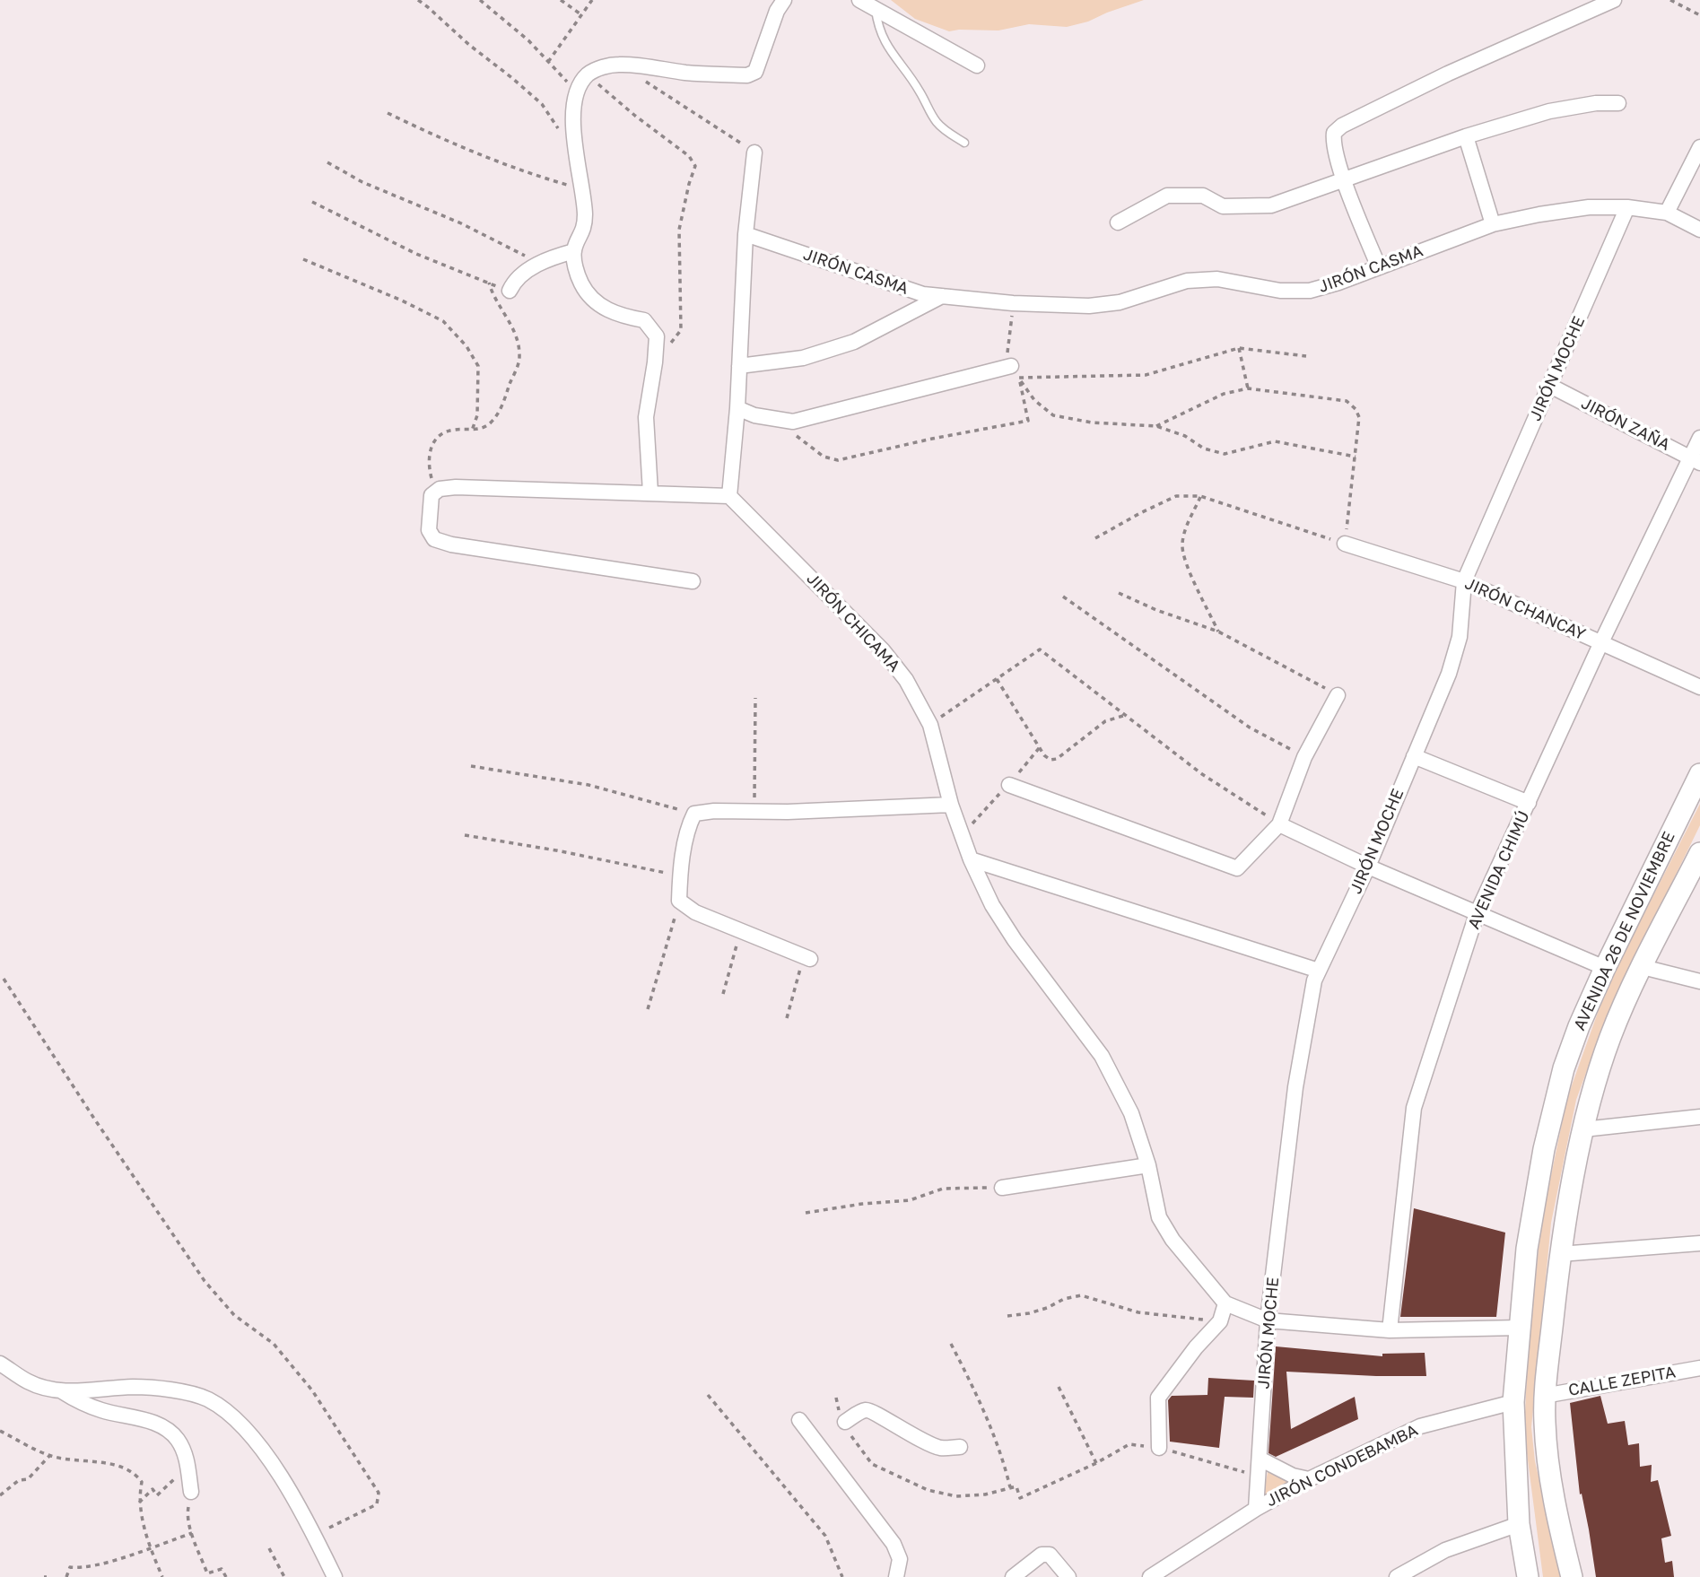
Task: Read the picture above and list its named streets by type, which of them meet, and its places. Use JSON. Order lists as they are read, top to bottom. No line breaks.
{"streets":{"main road":["AVENIDA 26 DE NOVIEMBRE"],"street":["JIRÓN CASMA","JIRÓN MOCHE","JIRÓN ZAÑA","JIRÓN CHANCAY","JIRÓN CHICAMA","AVENIDA CHIMÚ","CALLE ZEPITA","JIRÓN CONDEBAMBA"]},"crossings":[["JIRÓN CASMA","JIRÓN MOCHE"],["JIRÓN MOCHE","JIRÓN ZAÑA"],["JIRÓN MOCHE","JIRÓN CHANCAY"],["JIRÓN MOCHE","JIRÓN CONDEBAMBA"],["JIRÓN ZAÑA","AVENIDA CHIMÚ"],["JIRÓN CHANCAY","AVENIDA CHIMÚ"],["AVENIDA 26 DE NOVIEMBRE","CALLE ZEPITA"],["AVENIDA 26 DE NOVIEMBRE","JIRÓN CONDEBAMBA"]]}
